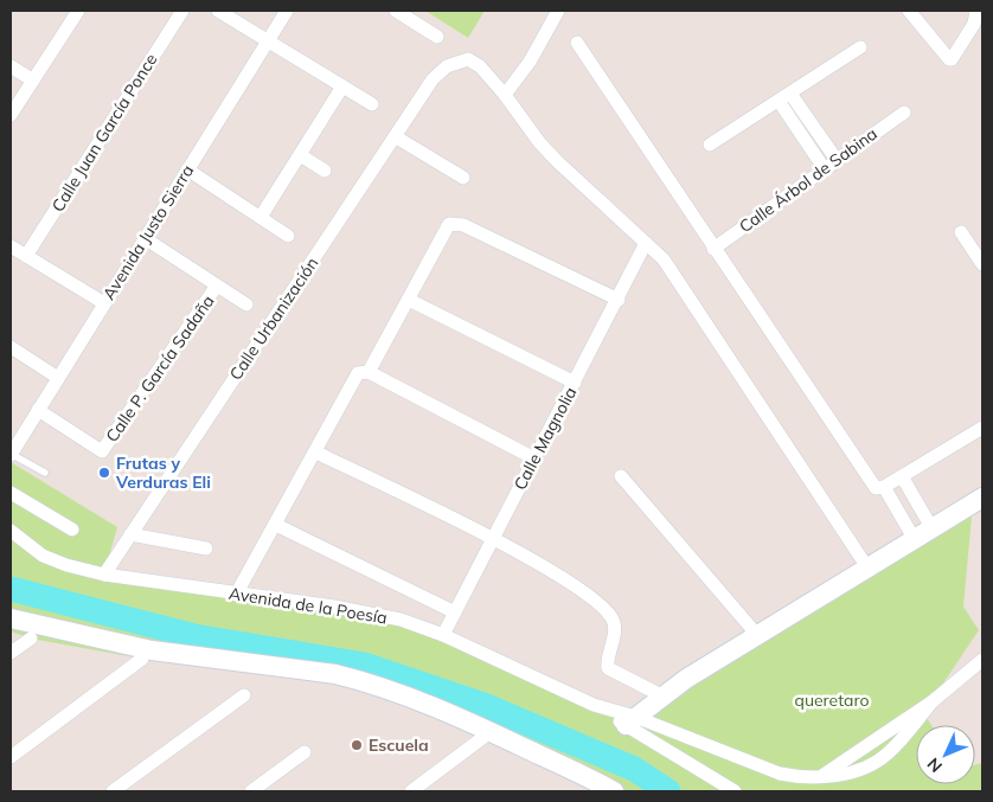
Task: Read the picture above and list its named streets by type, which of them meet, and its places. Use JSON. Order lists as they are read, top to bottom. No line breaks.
{"streets":{"street":["Calle Juan García Ponce","Calle Árbol de Sabina","Avenida Justo Sierra","Calle Urbanización","Calle P. García Sadaña","Calle Magnolia","Avenida de la Poesía"]},"crossings":[["Avenida Justo Sierra","Calle P. García Sadaña"],["Calle Urbanización","Avenida de la Poesía"],["Calle Magnolia","Avenida de la Poesía"]],"parks":["queretaro"],"places":["Frutas y Verduras Eli","Escuela"],"north":"bottom left"}
